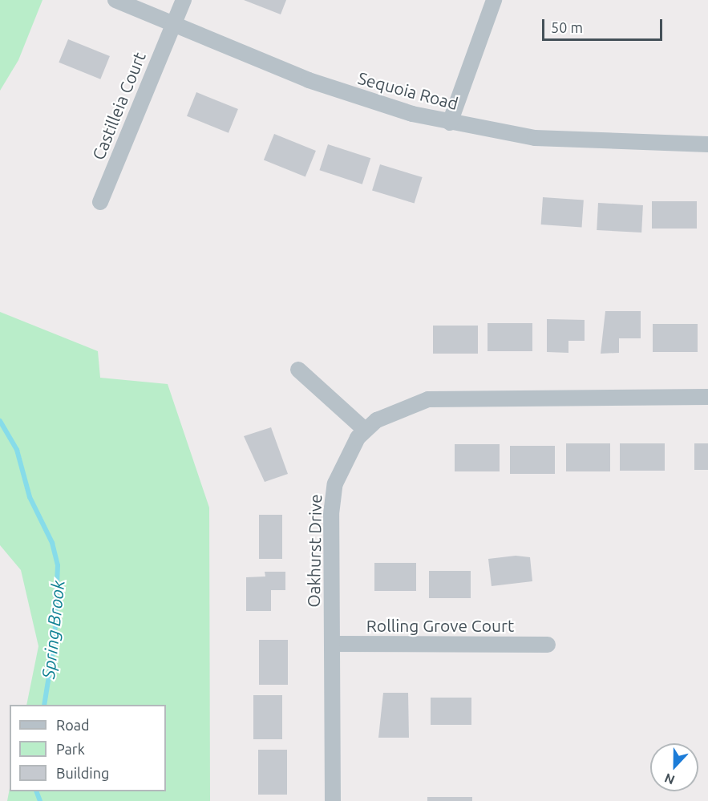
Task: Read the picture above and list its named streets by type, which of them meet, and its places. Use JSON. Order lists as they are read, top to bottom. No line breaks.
{"streets":{"street":["Sequoia Road","Castilleia Court","Oakhurst Drive","Rolling Grove Court"]},"crossings":[["Sequoia Road","Castilleia Court"],["Oakhurst Drive","Rolling Grove Court"]],"water":["Spring Brook"],"legend":["Road","Park","Building"],"scale_bar":"50 m","north":"bottom"}
